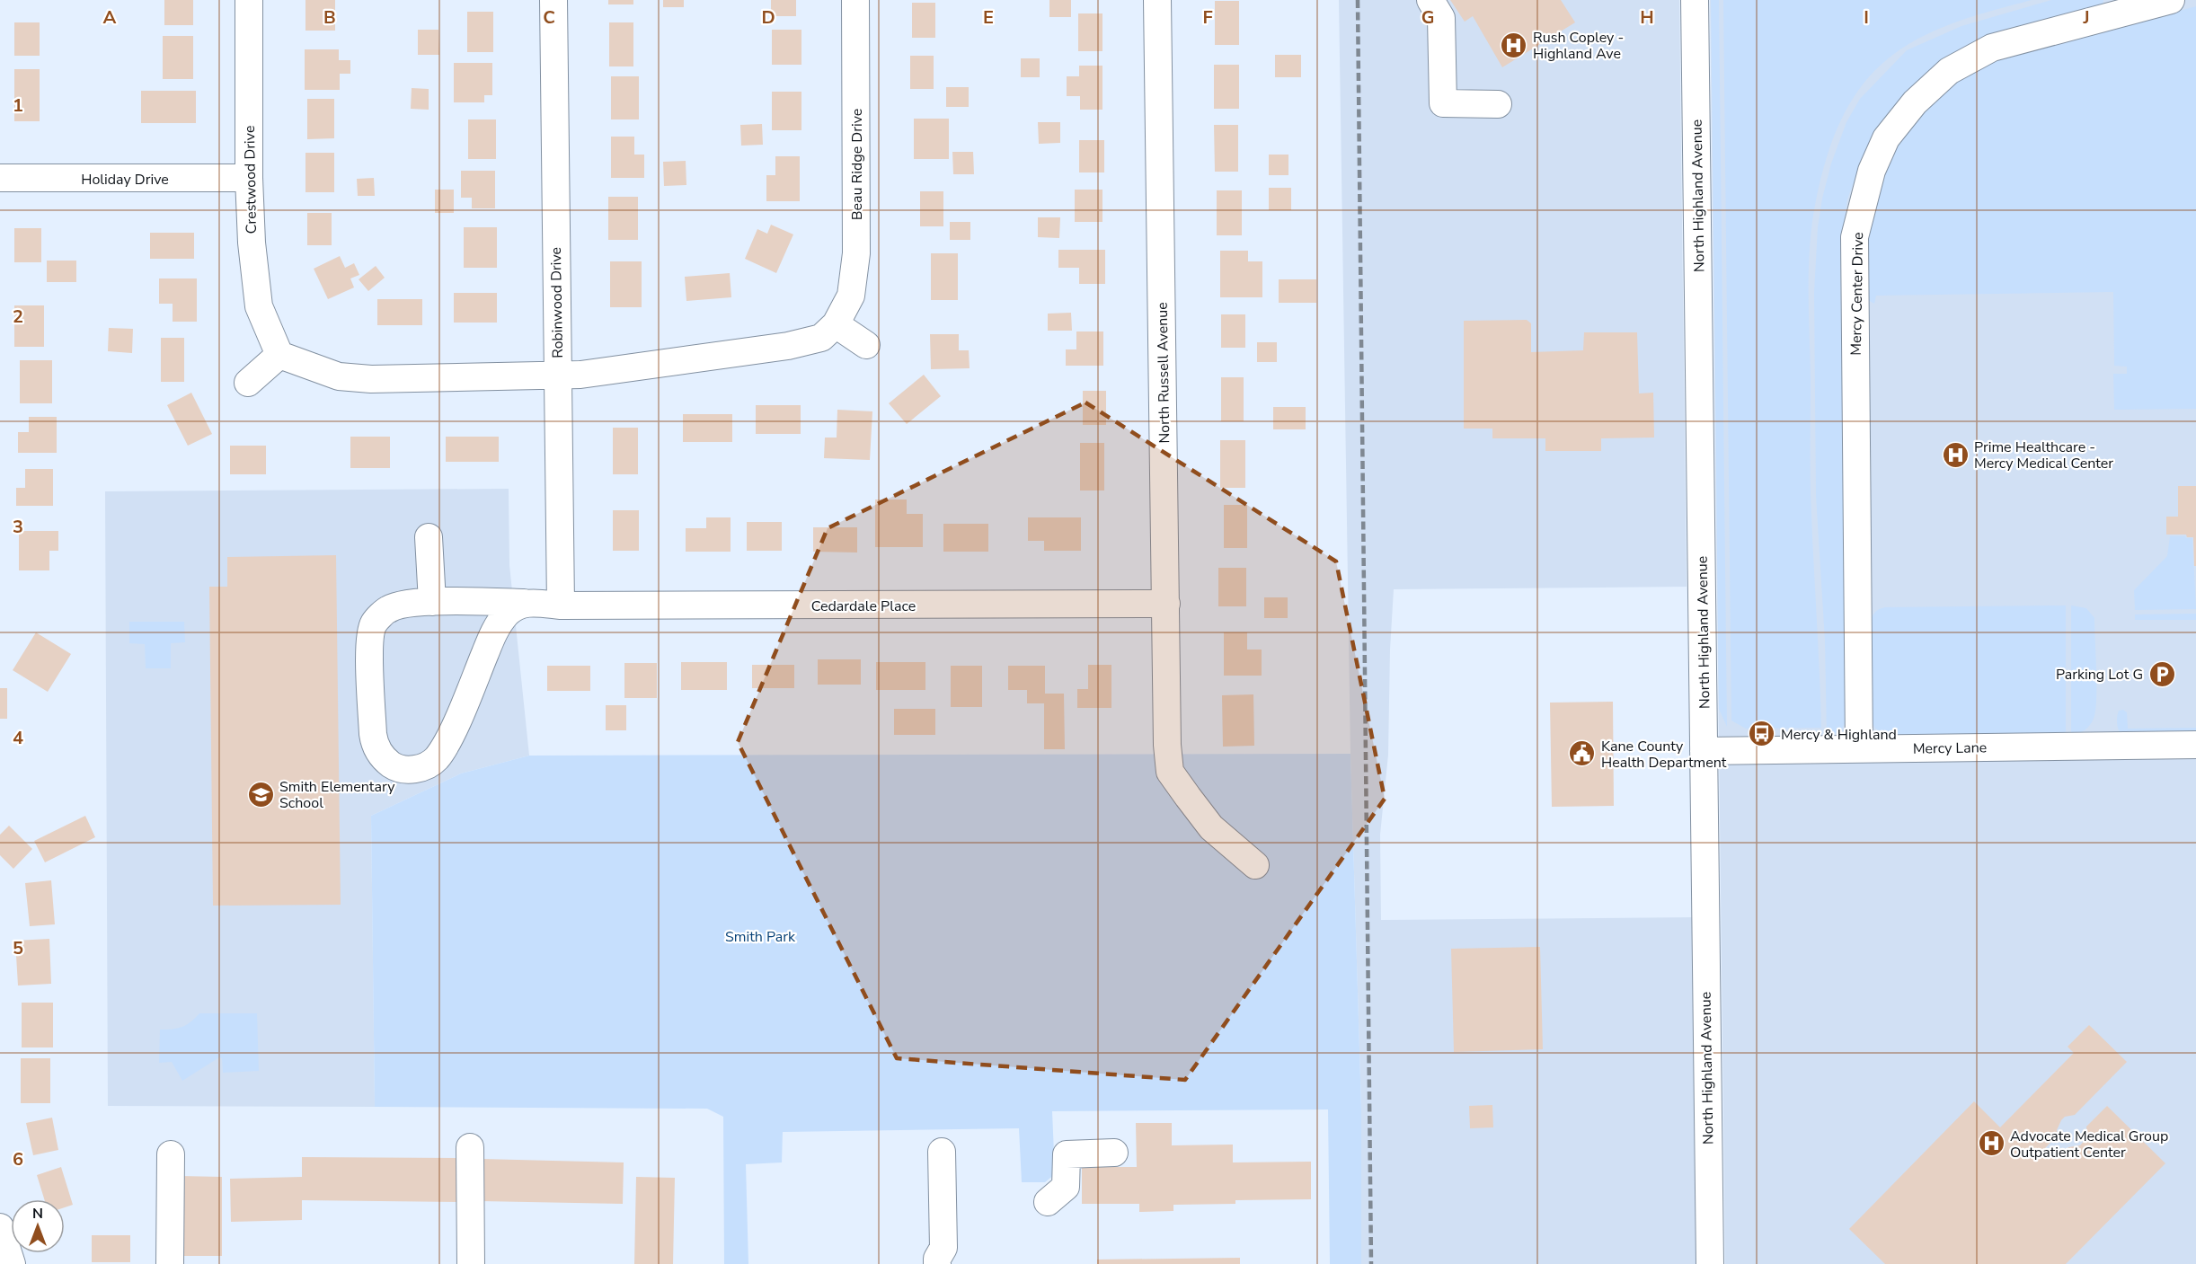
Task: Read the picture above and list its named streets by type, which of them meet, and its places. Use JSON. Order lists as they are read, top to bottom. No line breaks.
{"streets":{"street":["Beau Ridge Drive","Holiday Drive","Crestwood Drive","North Highland Avenue","Mercy Center Drive","Robinwood Drive","North Russell Avenue","Cedardale Place","Mercy Lane"]},"crossings":[["Beau Ridge Drive","Robinwood Drive"],["Holiday Drive","Crestwood Drive"],["North Highland Avenue","Mercy Lane"],["Mercy Center Drive","Mercy Lane"],["Robinwood Drive","Cedardale Place"],["North Russell Avenue","Cedardale Place"]],"parks":["Smith Park"],"places":{"hospital":["Rush Copley - Highland Ave","Prime Healthcare - Mercy Medical Center","Advocate Medical Group Outpatient Center"],"parking":["Parking Lot G"],"bus stop":["Mercy & Highland"],"public building":["Kane County Health Department"],"school or university":["Smith Elementary School"]},"north":"top","grid":{"columns":["A","B","C","D","E","F","G","H","I","J"],"rows":["1","2","3","4","5","6"]}}
